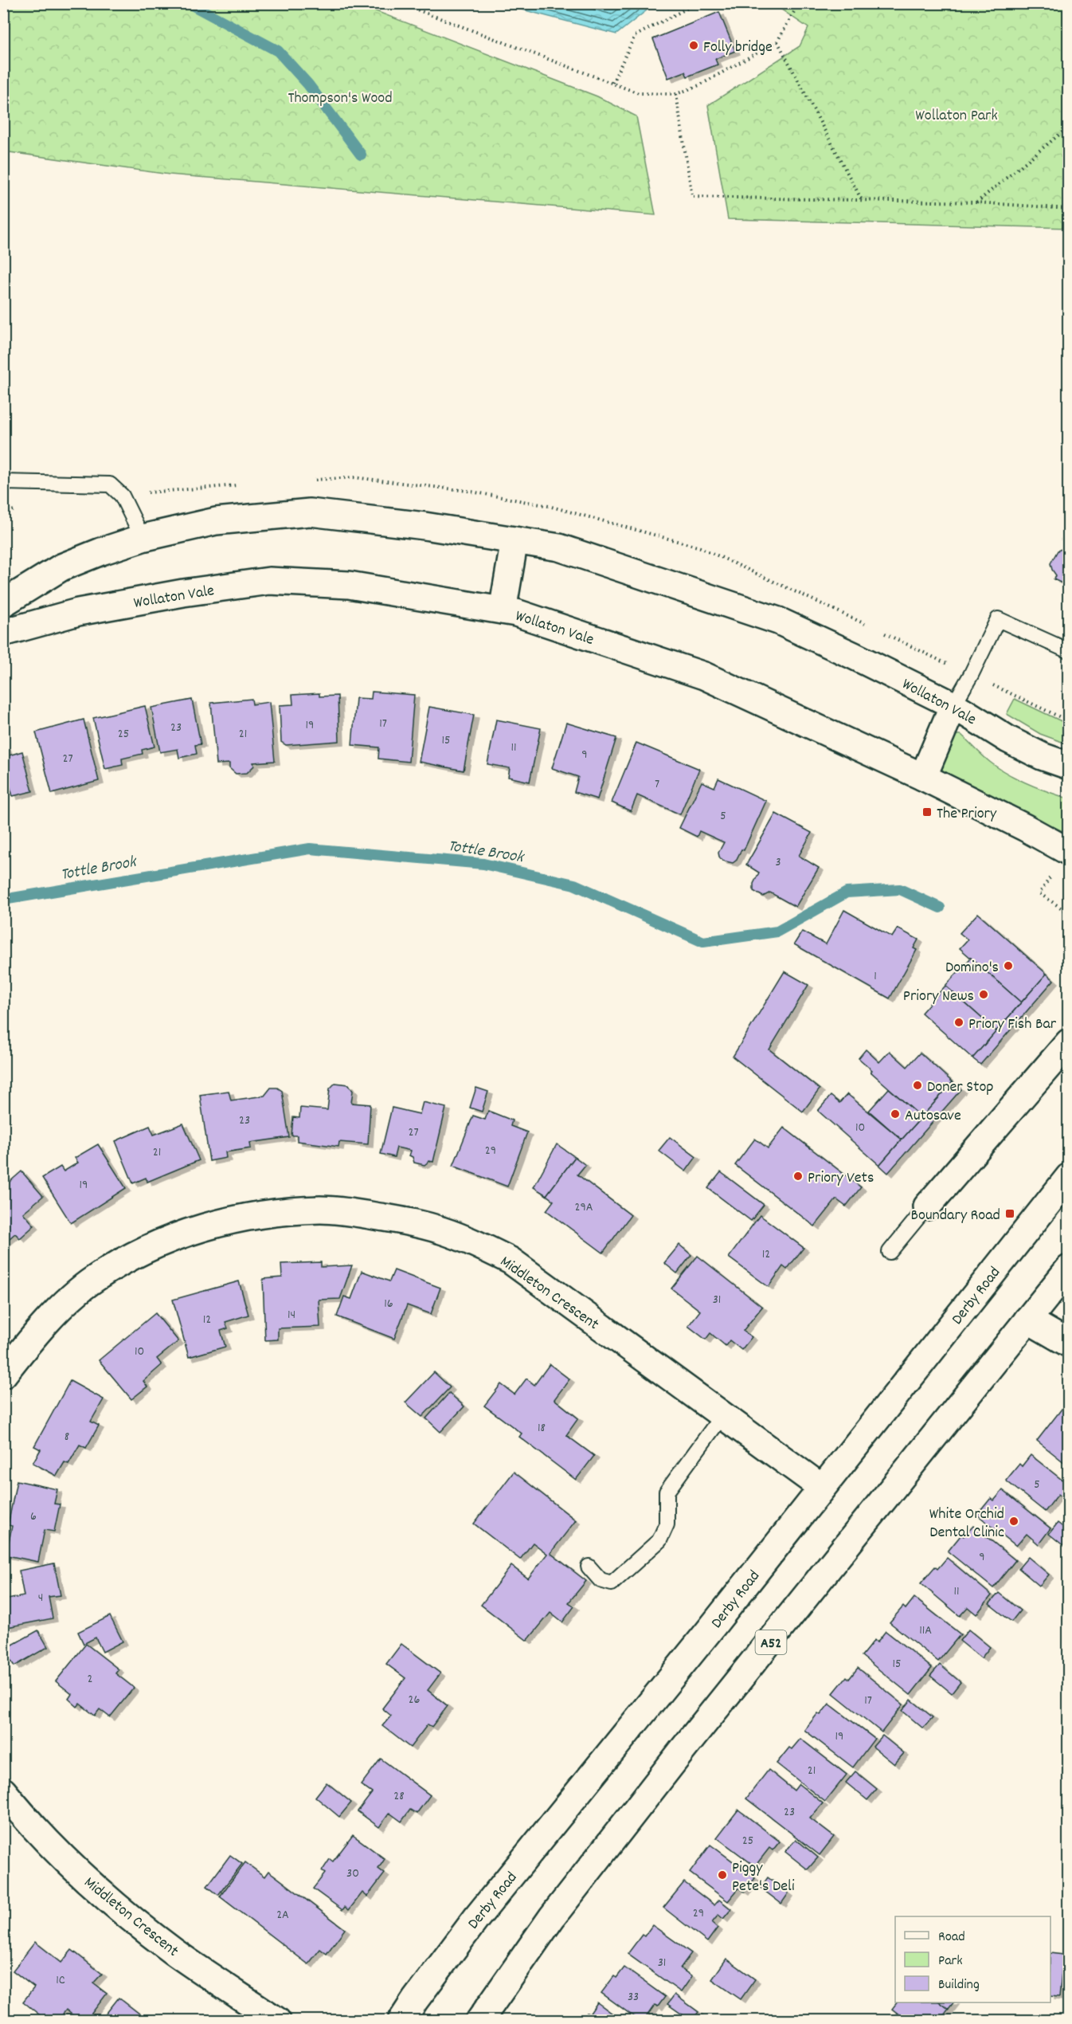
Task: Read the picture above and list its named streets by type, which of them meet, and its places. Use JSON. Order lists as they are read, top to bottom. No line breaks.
{"streets":{"main road":["Wollaton Vale","Middleton Crescent","Derby Road","A52"]},"crossings":[["Middleton Crescent","Derby Road"]],"water":["Tottle Brook"],"parks":["Thompson's Wood","Wollaton Park"],"places":{"other":["Folly bridge","Domino's","Priory News","Priory Fish Bar","Doner Stop","Autosave","Priory Vets","White Orchid Dental Clinic","Piggy Pete's Deli"],"transit":["The Priory","Boundary Road"]},"house_numbers":["17","19","23","25","21","15","11","9","27","7","5","3","1","23","10","27","29","21","19","29A","12","31","16","14","12","10","18","8","5","6","9","11","4","11A","15","2","26","17","19","21","28","23","25","30","29","2A","31","1C","33"],"legend":["Road","Park","Building"]}
